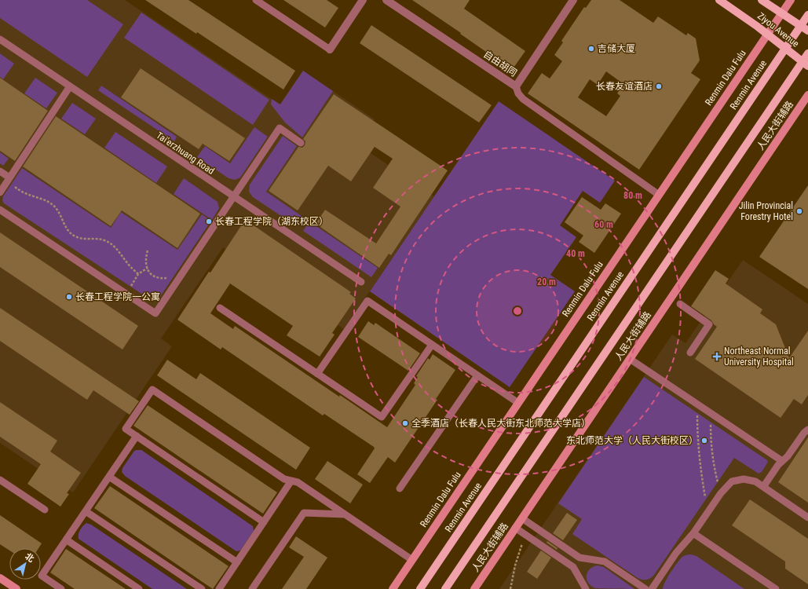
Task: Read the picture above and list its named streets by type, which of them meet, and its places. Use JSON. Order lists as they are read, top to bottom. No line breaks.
{"streets":{"main road":["Ziyou Avenue","Renmin Dalu Fulu","Renmin Avenue","人民大街辅路"],"street":["自由胡同"],"lane":["Tai'erzhuang Road"]},"crossings":[["Ziyou Avenue","Renmin Dalu Fulu"],["Ziyou Avenue","Renmin Avenue"]],"places":{"other":["吉储大厦","长春友谊酒店","Jilin Provincial Forestry Hotel","长春工程学院（湖东校区）","长春工程学院一公寓","全季酒店（长春人民大街东北师范大学店）","东北师范大学（人民大街校区）"],"health":["Northeast Normal University Hospital"]},"north":"top right","rings":["80 m","60 m","40 m","20 m"]}
